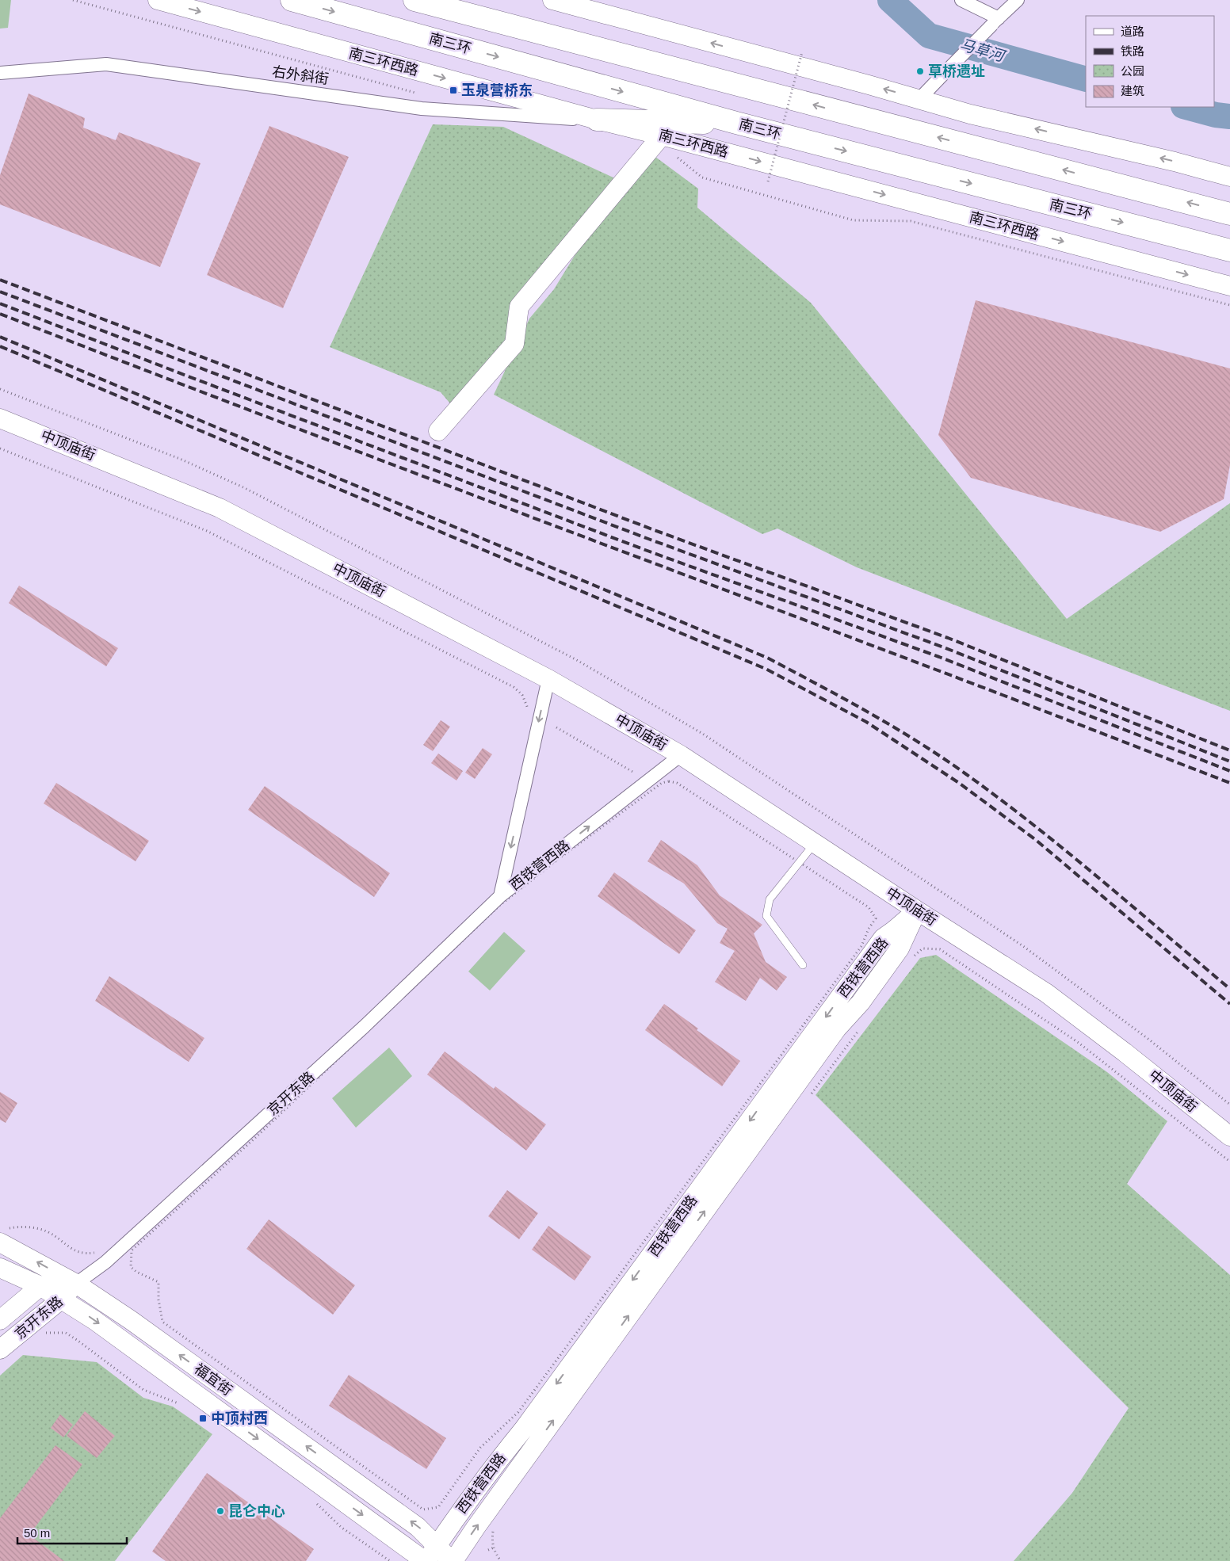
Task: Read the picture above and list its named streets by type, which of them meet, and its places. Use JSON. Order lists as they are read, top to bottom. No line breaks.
{"streets":{"highway":["南三环"],"street":["南三环西路","右外斜街","中顶庙街","西铁营西路","京开东路","福宜街"]},"crossings":[["南三环西路","右外斜街"],["中顶庙街","西铁营西路"],["西铁营西路","京开东路"],["西铁营西路","福宜街"],["京开东路","福宜街"]],"water":["马草河"],"places":{"other":["草桥遗址","昆仑中心"],"transit":["玉泉营桥东","中顶村西"]},"legend":["道路","铁路","公园","建筑"],"scale_bar":"50 m"}
